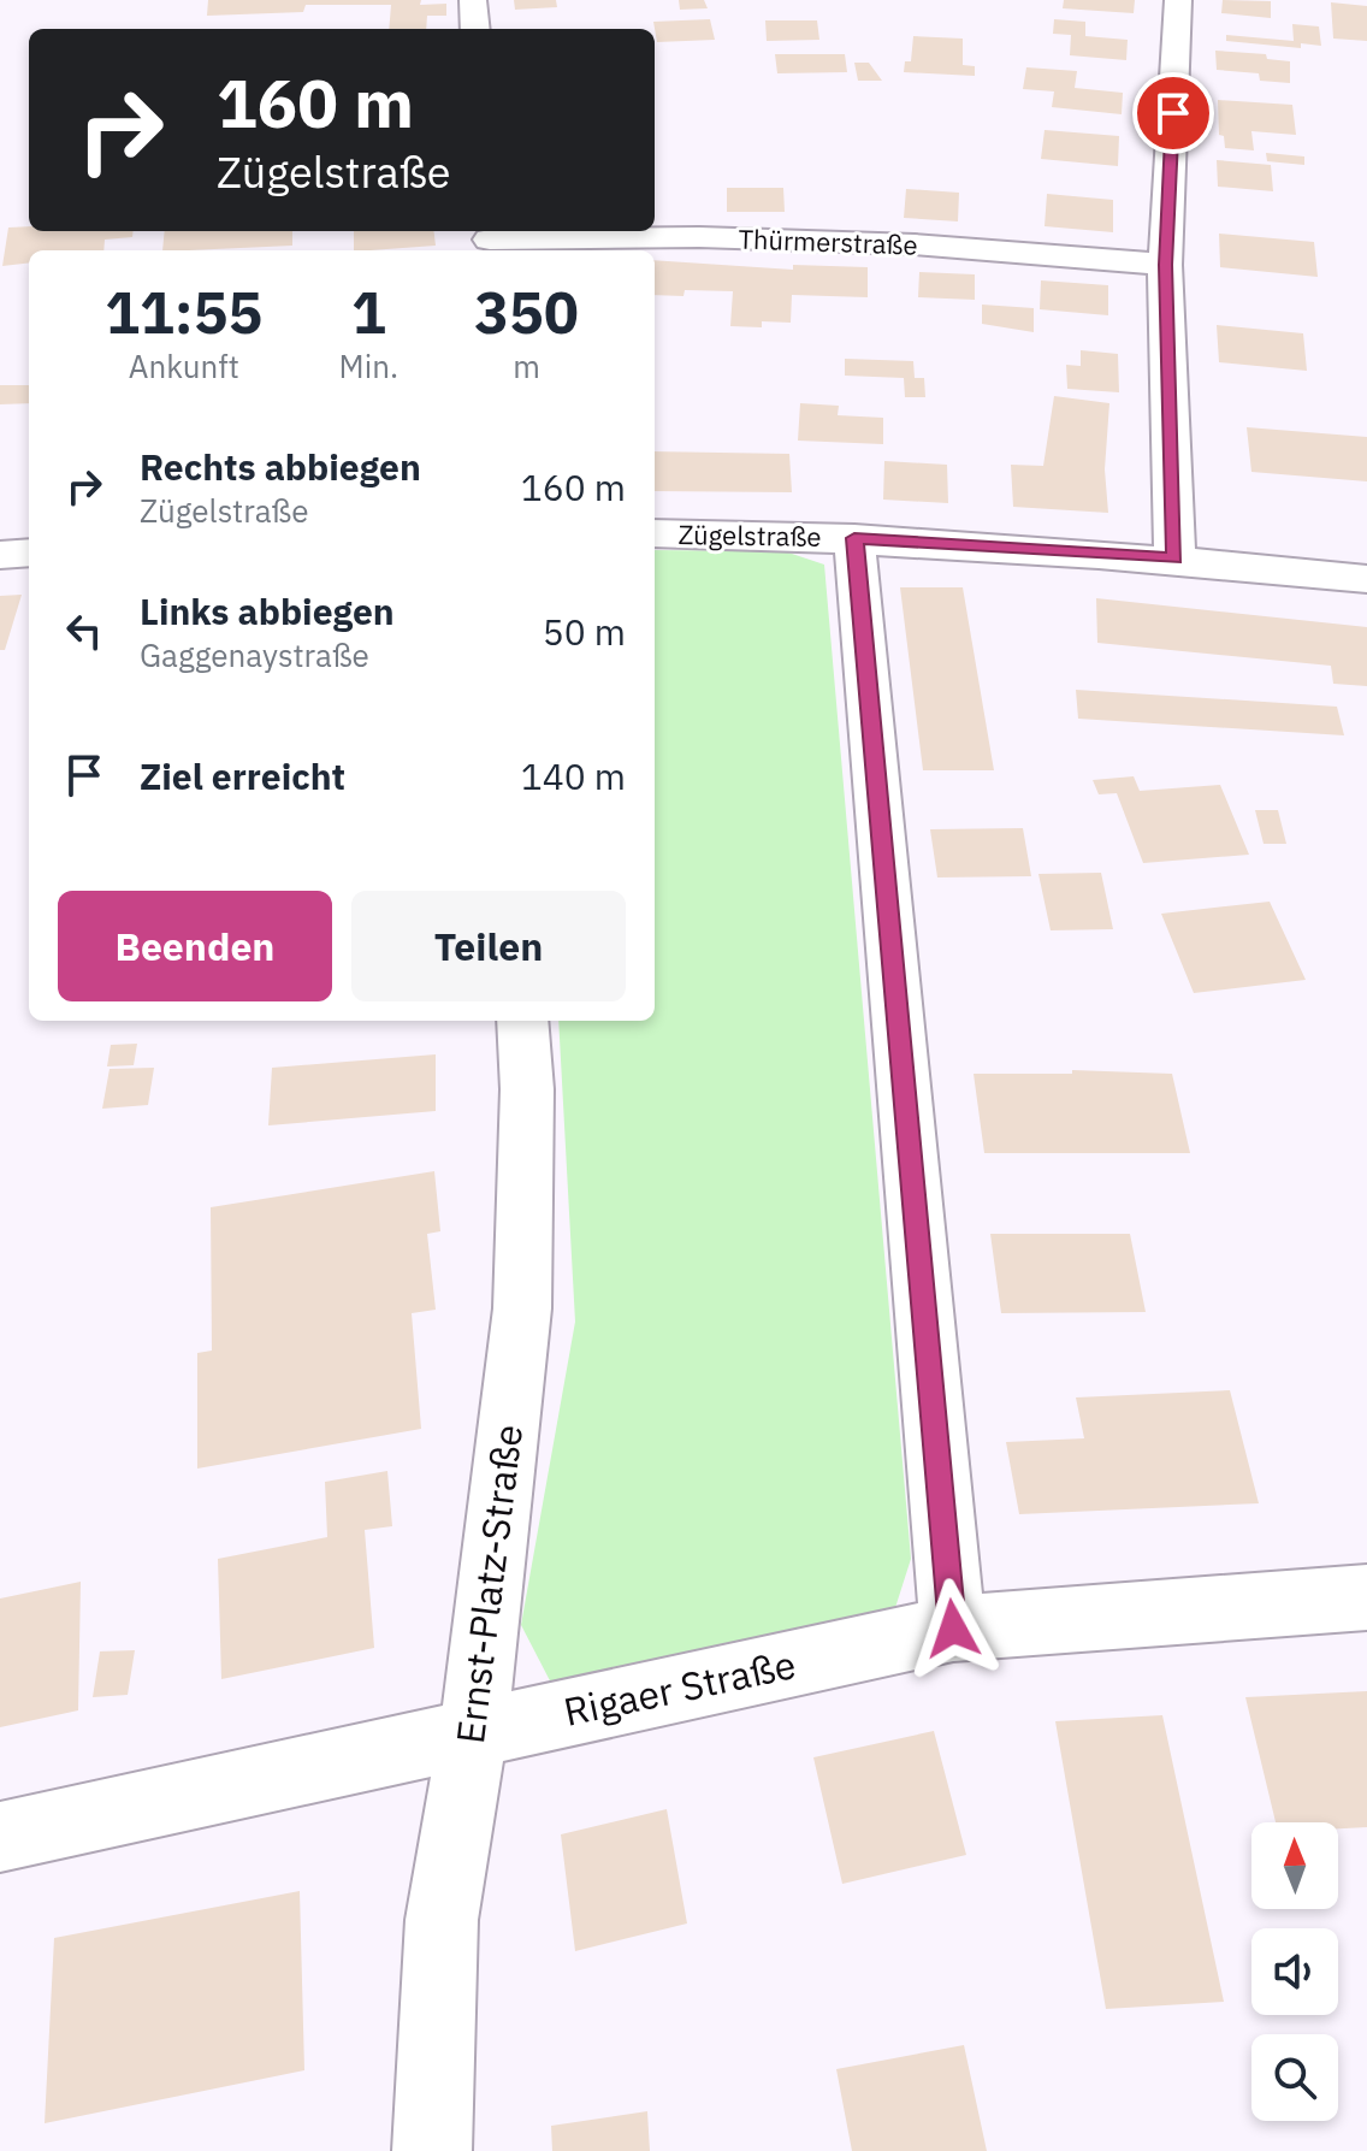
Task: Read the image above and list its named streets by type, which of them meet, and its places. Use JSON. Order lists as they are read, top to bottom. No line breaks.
{"streets":{"street":["Thürmerstraße","Zügelstraße","Ernst-Platz-Straße","Rigaer Straße"]},"crossings":[["Ernst-Platz-Straße","Rigaer Straße"]],"north":"top","page":{"turn":["160 m","Zügelstraße"],"eta":["11:55","Ankunft","1","Min.","350","m"],"list":[{"name":"Rechts abbiegen","note":"Zügelstraße","value":"160 m"},{"name":"Links abbiegen","note":"Gaggenaystraße","value":"50 m"},{"name":"Ziel erreicht","value":"140 m"}],"buttons":["Beenden","Teilen"]}}
